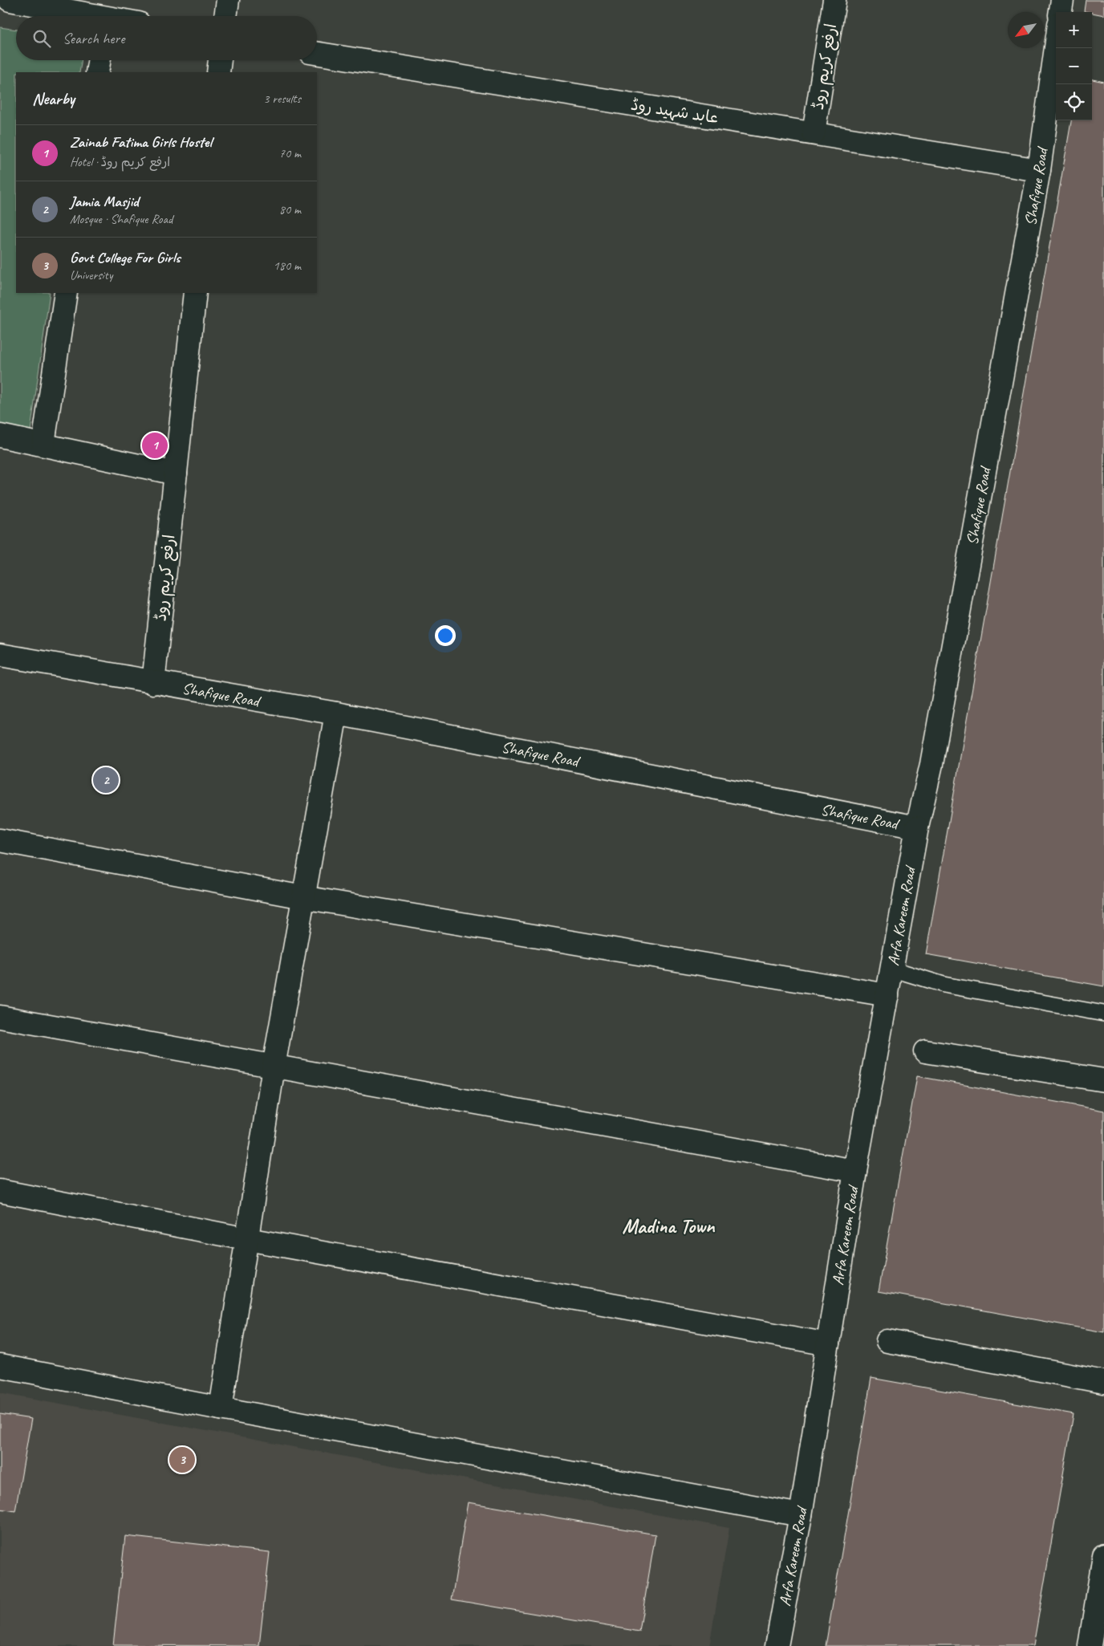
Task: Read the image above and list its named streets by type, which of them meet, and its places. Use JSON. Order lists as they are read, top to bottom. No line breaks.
{"streets":{"street":["ارفع کریم روڈ","عابد شہید روڈ","Shafique Road","Arfa Kareem Road"]},"crossings":[["ارفع کریم روڈ","عابد شہید روڈ"],["ارفع کریم روڈ","Shafique Road"],["عابد شہید روڈ","Shafique Road"],["Shafique Road","Arfa Kareem Road"]],"districts":["Madina Town"],"north":"bottom left","page":{"map_buttons":["+","−"],"search":"Search here","heading":["Nearby","3 results"],"list":[{"mark":"1","name":"Zainab Fatima Girls Hostel","note":"Hotel · ارفع کریم روڈ","value":"70 m"},{"mark":"2","name":"Jamia Masjid","note":"Mosque · Shafique Road","value":"80 m"},{"mark":"3","name":"Govt College For Girls","note":"University","value":"180 m"}],"pins":["1","2","3"]}}
